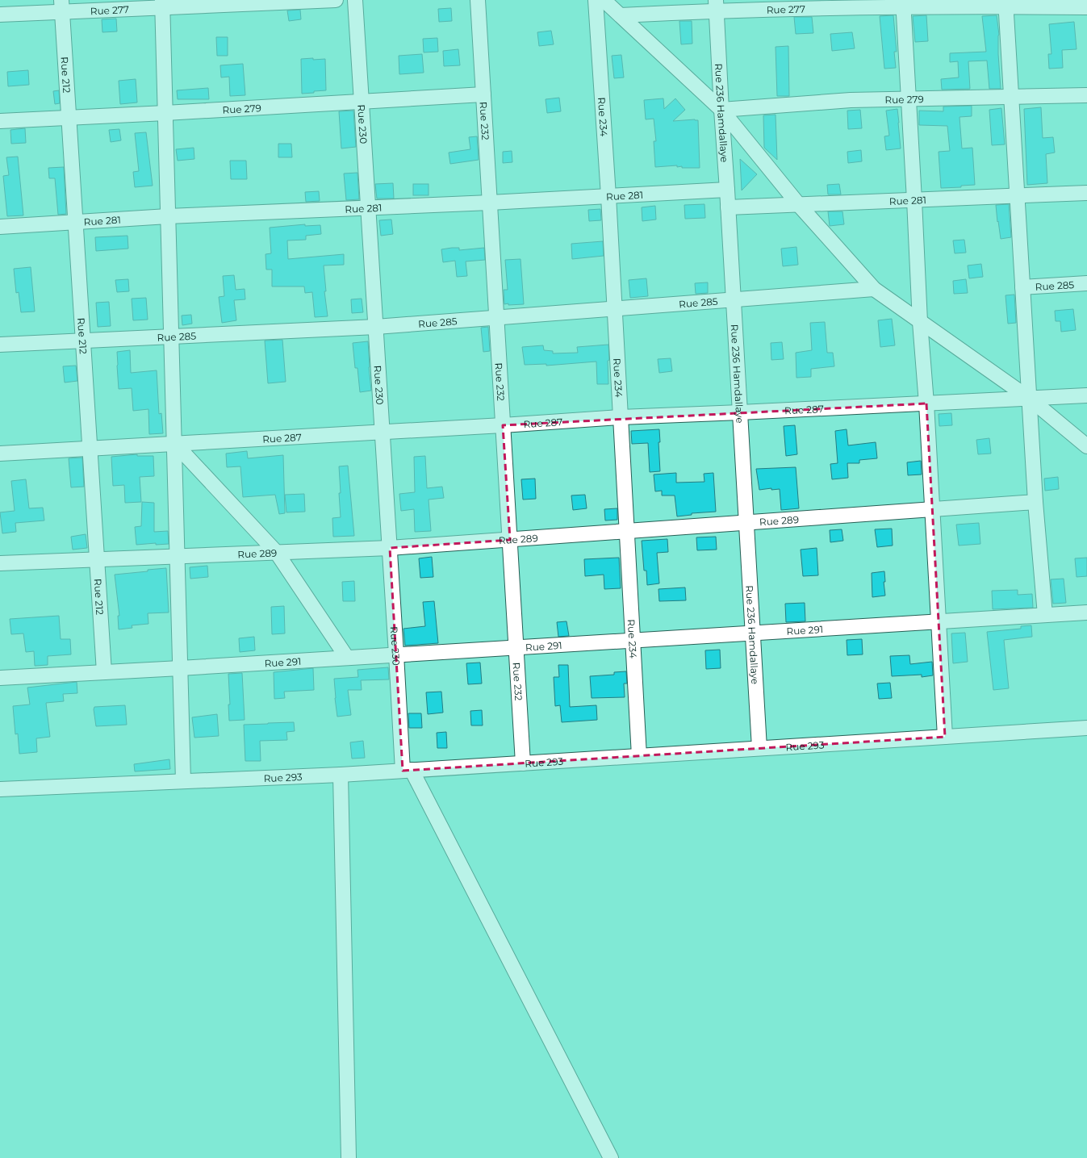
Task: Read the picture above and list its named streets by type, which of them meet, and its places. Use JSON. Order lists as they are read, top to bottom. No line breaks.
{"streets":{"street":["Rue 277","Rue 212","Rue 279","Rue 236 Hamdallaye","Rue 234","Rue 232","Rue 230","Rue 281","Rue 285","Rue 287","Rue 289","Rue 291","Rue 293"]},"crossings":[["Rue 277","Rue 212"],["Rue 277","Rue 236 Hamdallaye"],["Rue 212","Rue 279"],["Rue 212","Rue 281"],["Rue 212","Rue 285"],["Rue 212","Rue 287"],["Rue 212","Rue 289"],["Rue 212","Rue 291"],["Rue 279","Rue 236 Hamdallaye"],["Rue 279","Rue 232"],["Rue 279","Rue 230"],["Rue 236 Hamdallaye","Rue 281"],["Rue 236 Hamdallaye","Rue 285"],["Rue 236 Hamdallaye","Rue 287"],["Rue 236 Hamdallaye","Rue 289"],["Rue 236 Hamdallaye","Rue 291"],["Rue 236 Hamdallaye","Rue 293"],["Rue 234","Rue 281"],["Rue 234","Rue 285"],["Rue 234","Rue 287"],["Rue 234","Rue 289"],["Rue 234","Rue 291"],["Rue 234","Rue 293"],["Rue 232","Rue 281"],["Rue 232","Rue 285"],["Rue 232","Rue 287"],["Rue 232","Rue 289"],["Rue 232","Rue 291"],["Rue 232","Rue 293"],["Rue 230","Rue 281"],["Rue 230","Rue 285"],["Rue 230","Rue 287"],["Rue 230","Rue 289"],["Rue 230","Rue 291"],["Rue 230","Rue 293"]]}
